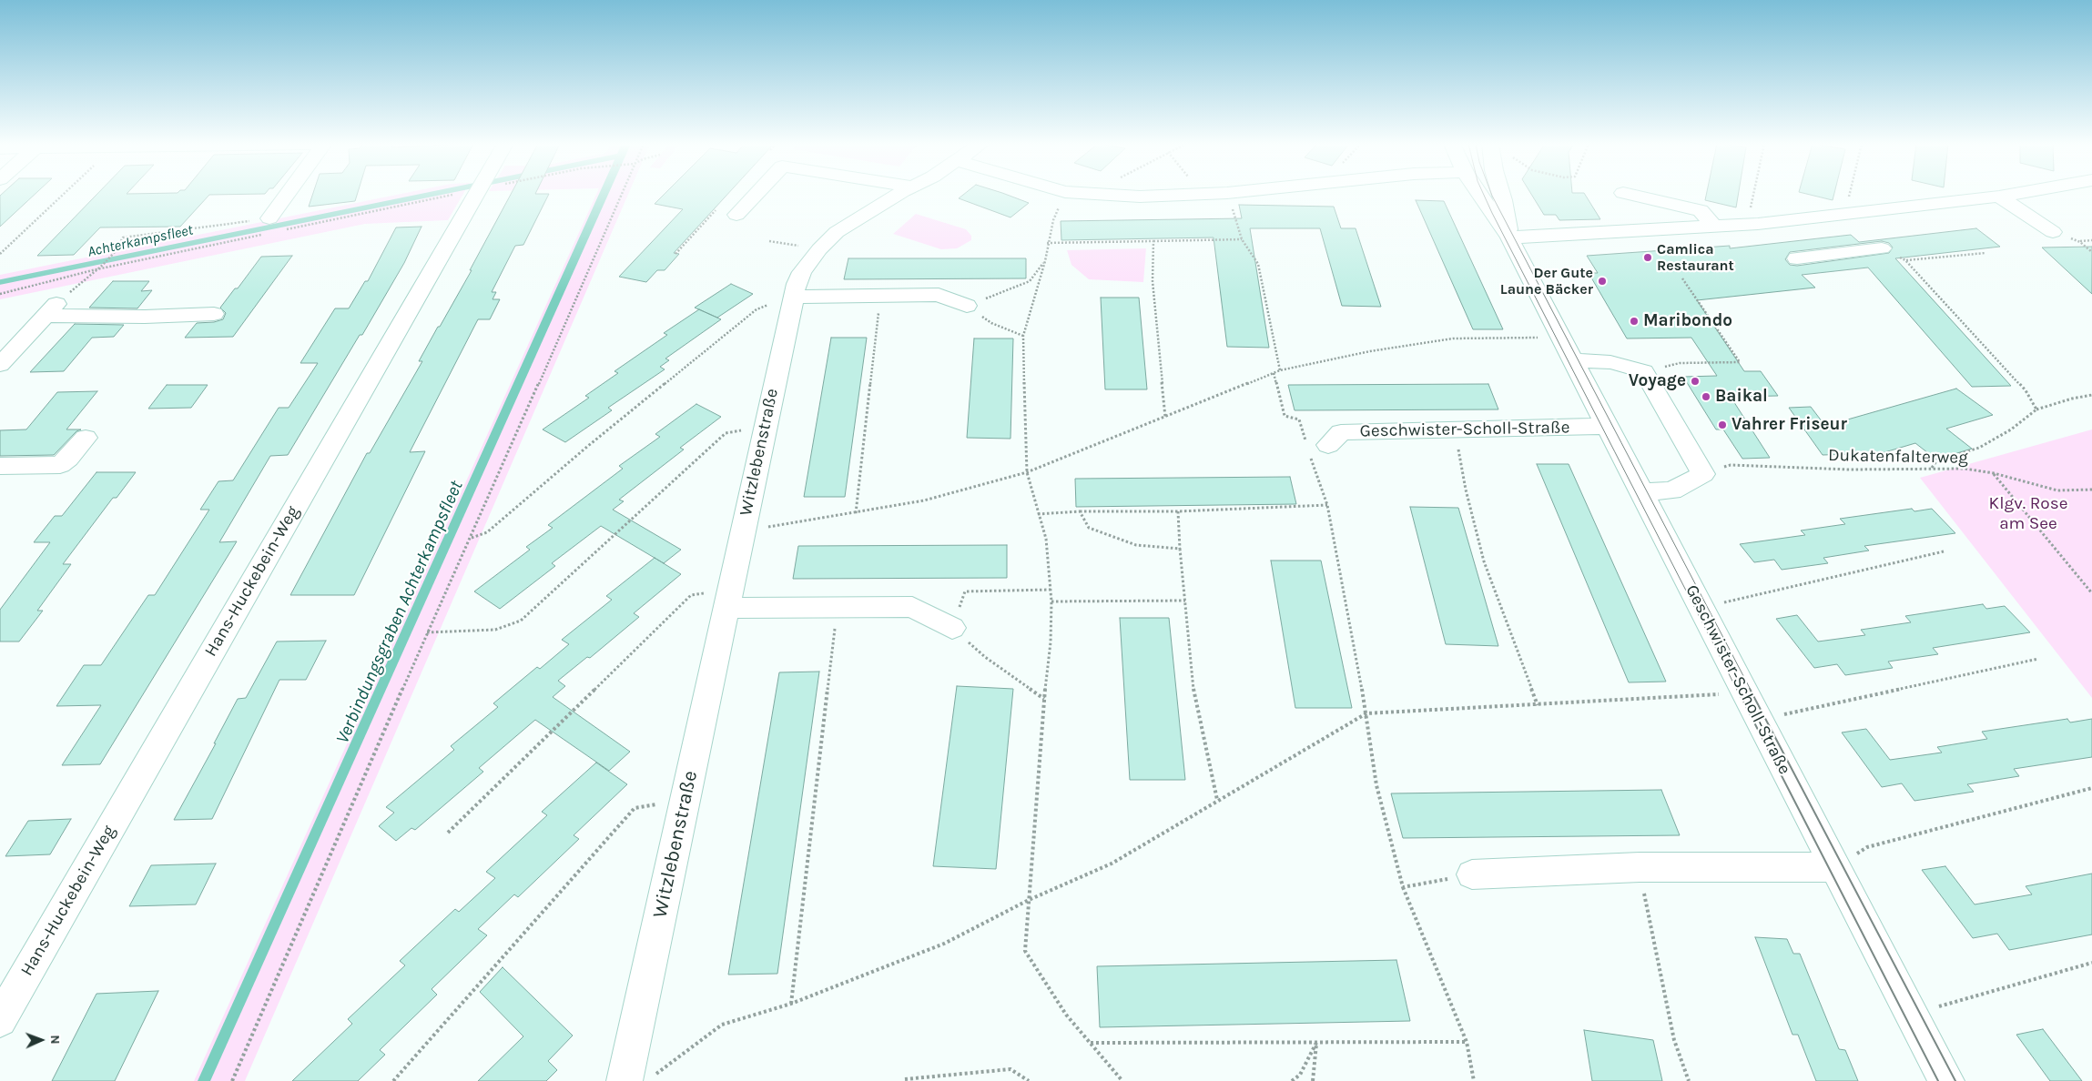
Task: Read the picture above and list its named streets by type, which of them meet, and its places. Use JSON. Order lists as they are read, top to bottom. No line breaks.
{"streets":{"street":["Geschwister-Scholl-Straße","Witzlebenstraße","Hans-Huckebein-Weg"],"path":["Dukatenfalterweg"]},"water":["Achterkampsfleet","Verbindungsgraben Achterkampsfleet"],"parks":["Klgv. Rose am See"],"places":["Camlica Restaurant","Der Gute Laune Bäcker","Maribondo","Voyage","Baikal","Vahrer Friseur"],"north":"right"}
